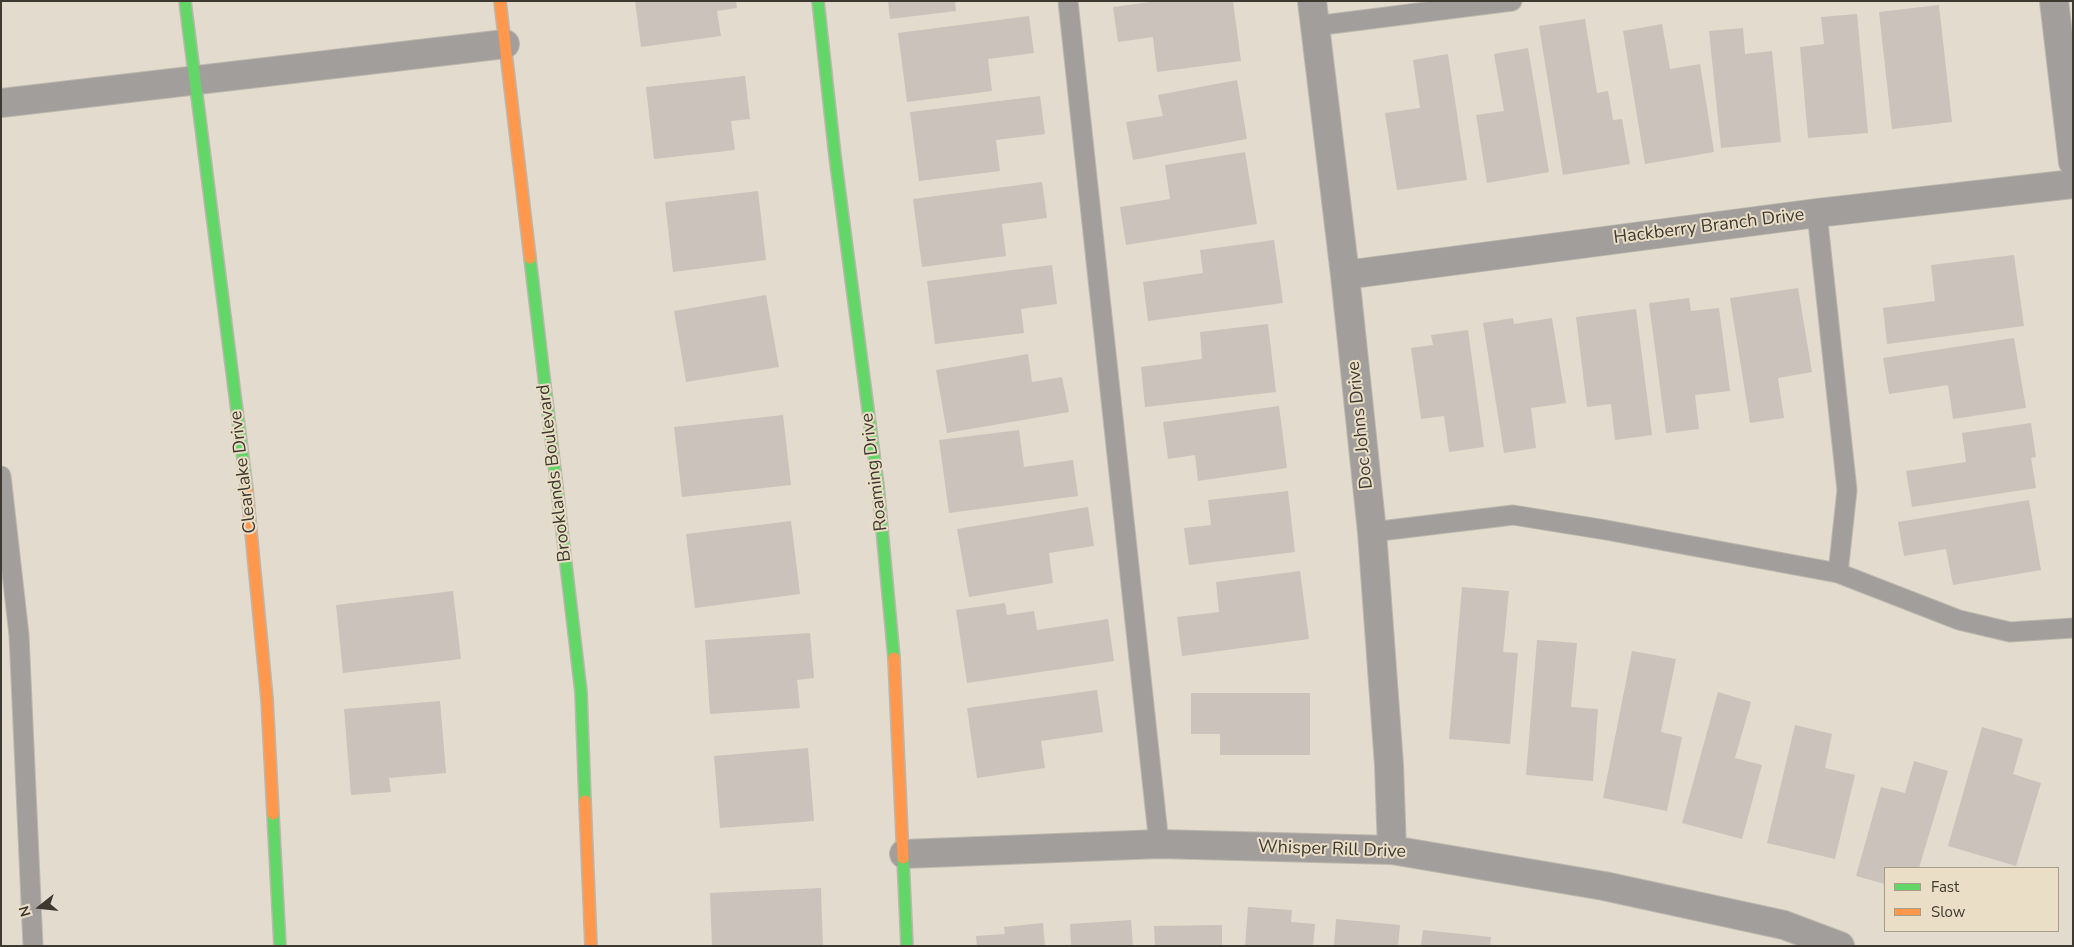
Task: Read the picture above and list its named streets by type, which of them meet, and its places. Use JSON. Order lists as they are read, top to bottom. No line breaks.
{"streets":{"street":["Hackberry Branch Drive","Doc Johns Drive","Clearlake Drive","Roaming Drive","Brooklands Boulevard","Whisper Rill Drive"]},"crossings":[["Hackberry Branch Drive","Doc Johns Drive"],["Doc Johns Drive","Whisper Rill Drive"],["Roaming Drive","Whisper Rill Drive"]],"legend":["Fast","Slow"],"north":"left"}
